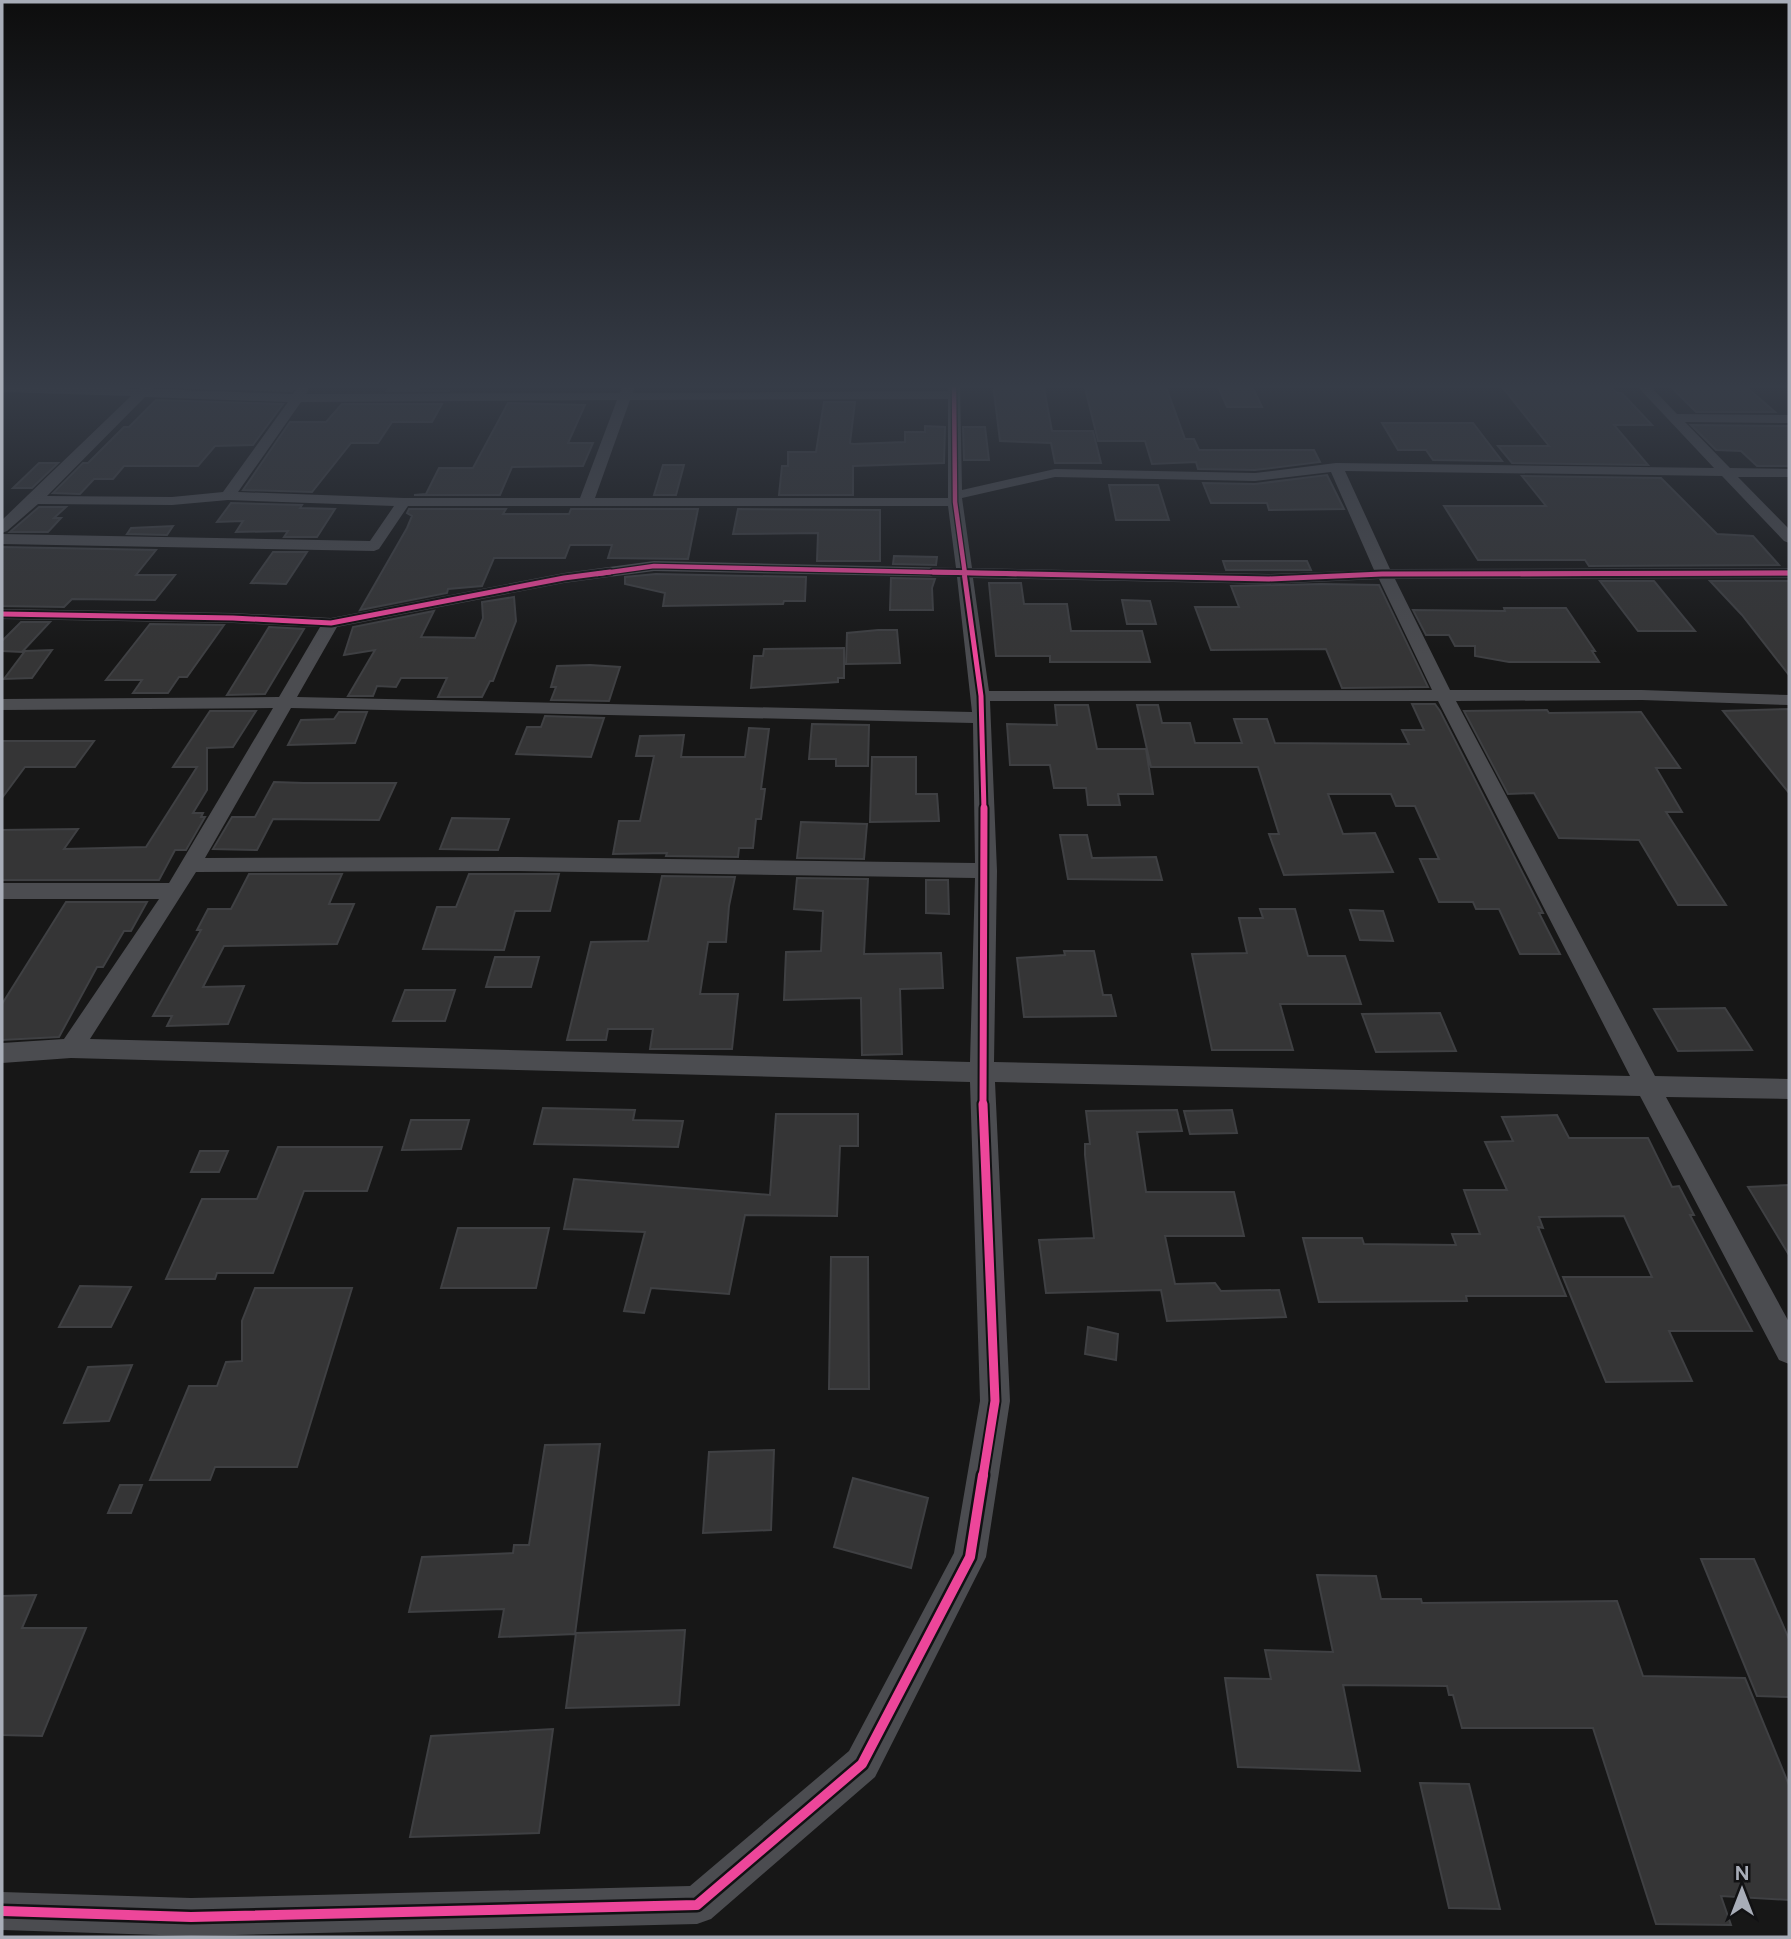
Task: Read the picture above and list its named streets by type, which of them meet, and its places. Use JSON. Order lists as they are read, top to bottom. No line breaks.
{"north":"top"}
